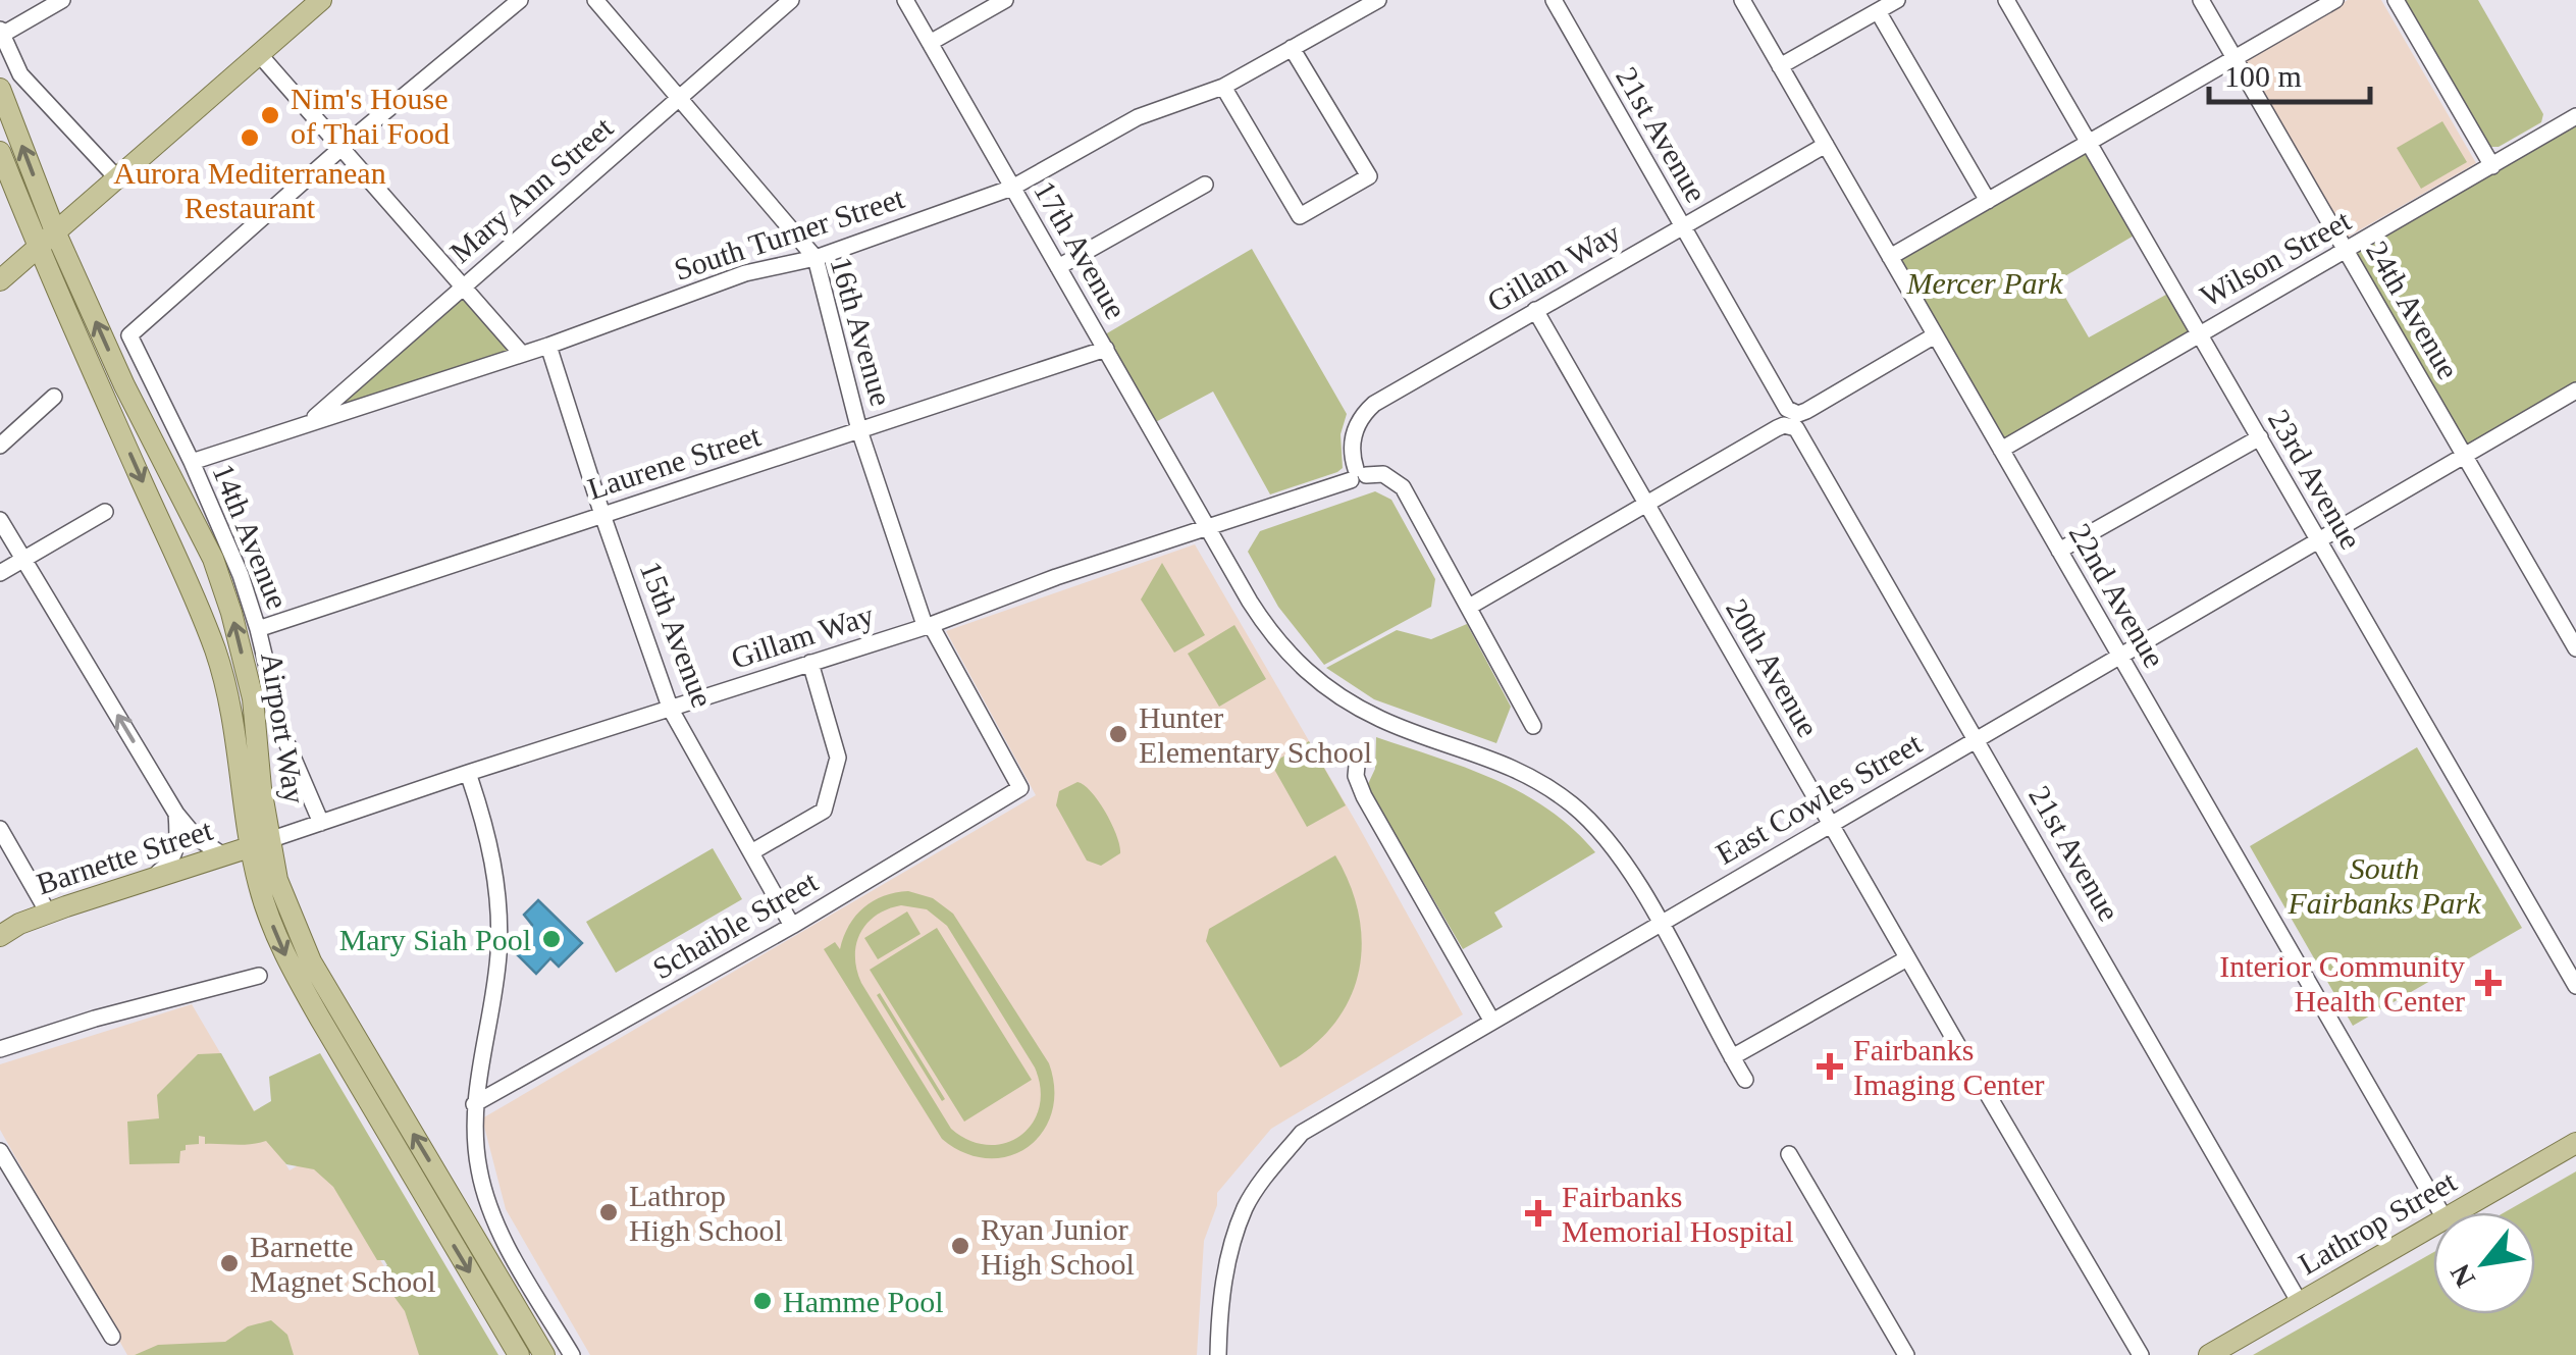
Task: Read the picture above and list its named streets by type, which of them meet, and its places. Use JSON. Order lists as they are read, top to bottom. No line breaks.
{"streets":{"main road":["Airport Way","Barnette Street","Lathrop Street"],"street":["21st Avenue","Mary Ann Street","South Turner Street","17th Avenue","Wilson Street","Gillam Way","24th Avenue","16th Avenue","Laurene Street","23rd Avenue","14th Avenue","22nd Avenue","15th Avenue","20th Avenue","East Cowles Street","Schaible Street"]},"crossings":[["21st Avenue","Gillam Way"],["21st Avenue","22nd Avenue"],["21st Avenue","20th Avenue"],["21st Avenue","East Cowles Street"],["21st Avenue","Lathrop Street"],["Mary Ann Street","South Turner Street"],["Mary Ann Street","16th Avenue"],["South Turner Street","17th Avenue"],["South Turner Street","16th Avenue"],["South Turner Street","14th Avenue"],["South Turner Street","15th Avenue"],["17th Avenue","Gillam Way"],["17th Avenue","Laurene Street"],["17th Avenue","East Cowles Street"],["Wilson Street","24th Avenue"],["Wilson Street","23rd Avenue"],["Wilson Street","22nd Avenue"],["Gillam Way","16th Avenue"],["Gillam Way","14th Avenue"],["Gillam Way","22nd Avenue"],["Gillam Way","15th Avenue"],["Gillam Way","20th Avenue"],["Gillam Way","Airport Way"],["Gillam Way","Barnette Street"],["24th Avenue","East Cowles Street"],["16th Avenue","Laurene Street"],["16th Avenue","Schaible Street"],["Laurene Street","14th Avenue"],["Laurene Street","15th Avenue"],["23rd Avenue","East Cowles Street"],["22nd Avenue","East Cowles Street"],["15th Avenue","Schaible Street"],["20th Avenue","East Cowles Street"],["Airport Way","Barnette Street"]],"parks":["Mercer Park","South Fairbanks Park"],"places":{"other":["Nim's House of Thai Food","Aurora Mediterranean Restaurant","Hunter Elementary School","Mary Siah Pool","Lathrop High School","Ryan Junior High School","Barnette Magnet School","Hamme Pool"],"health":["Interior Community Health Center","Fairbanks Imaging Center","Fairbanks Memorial Hospital"]},"scale_bar":"100 m","north":"bottom left"}
